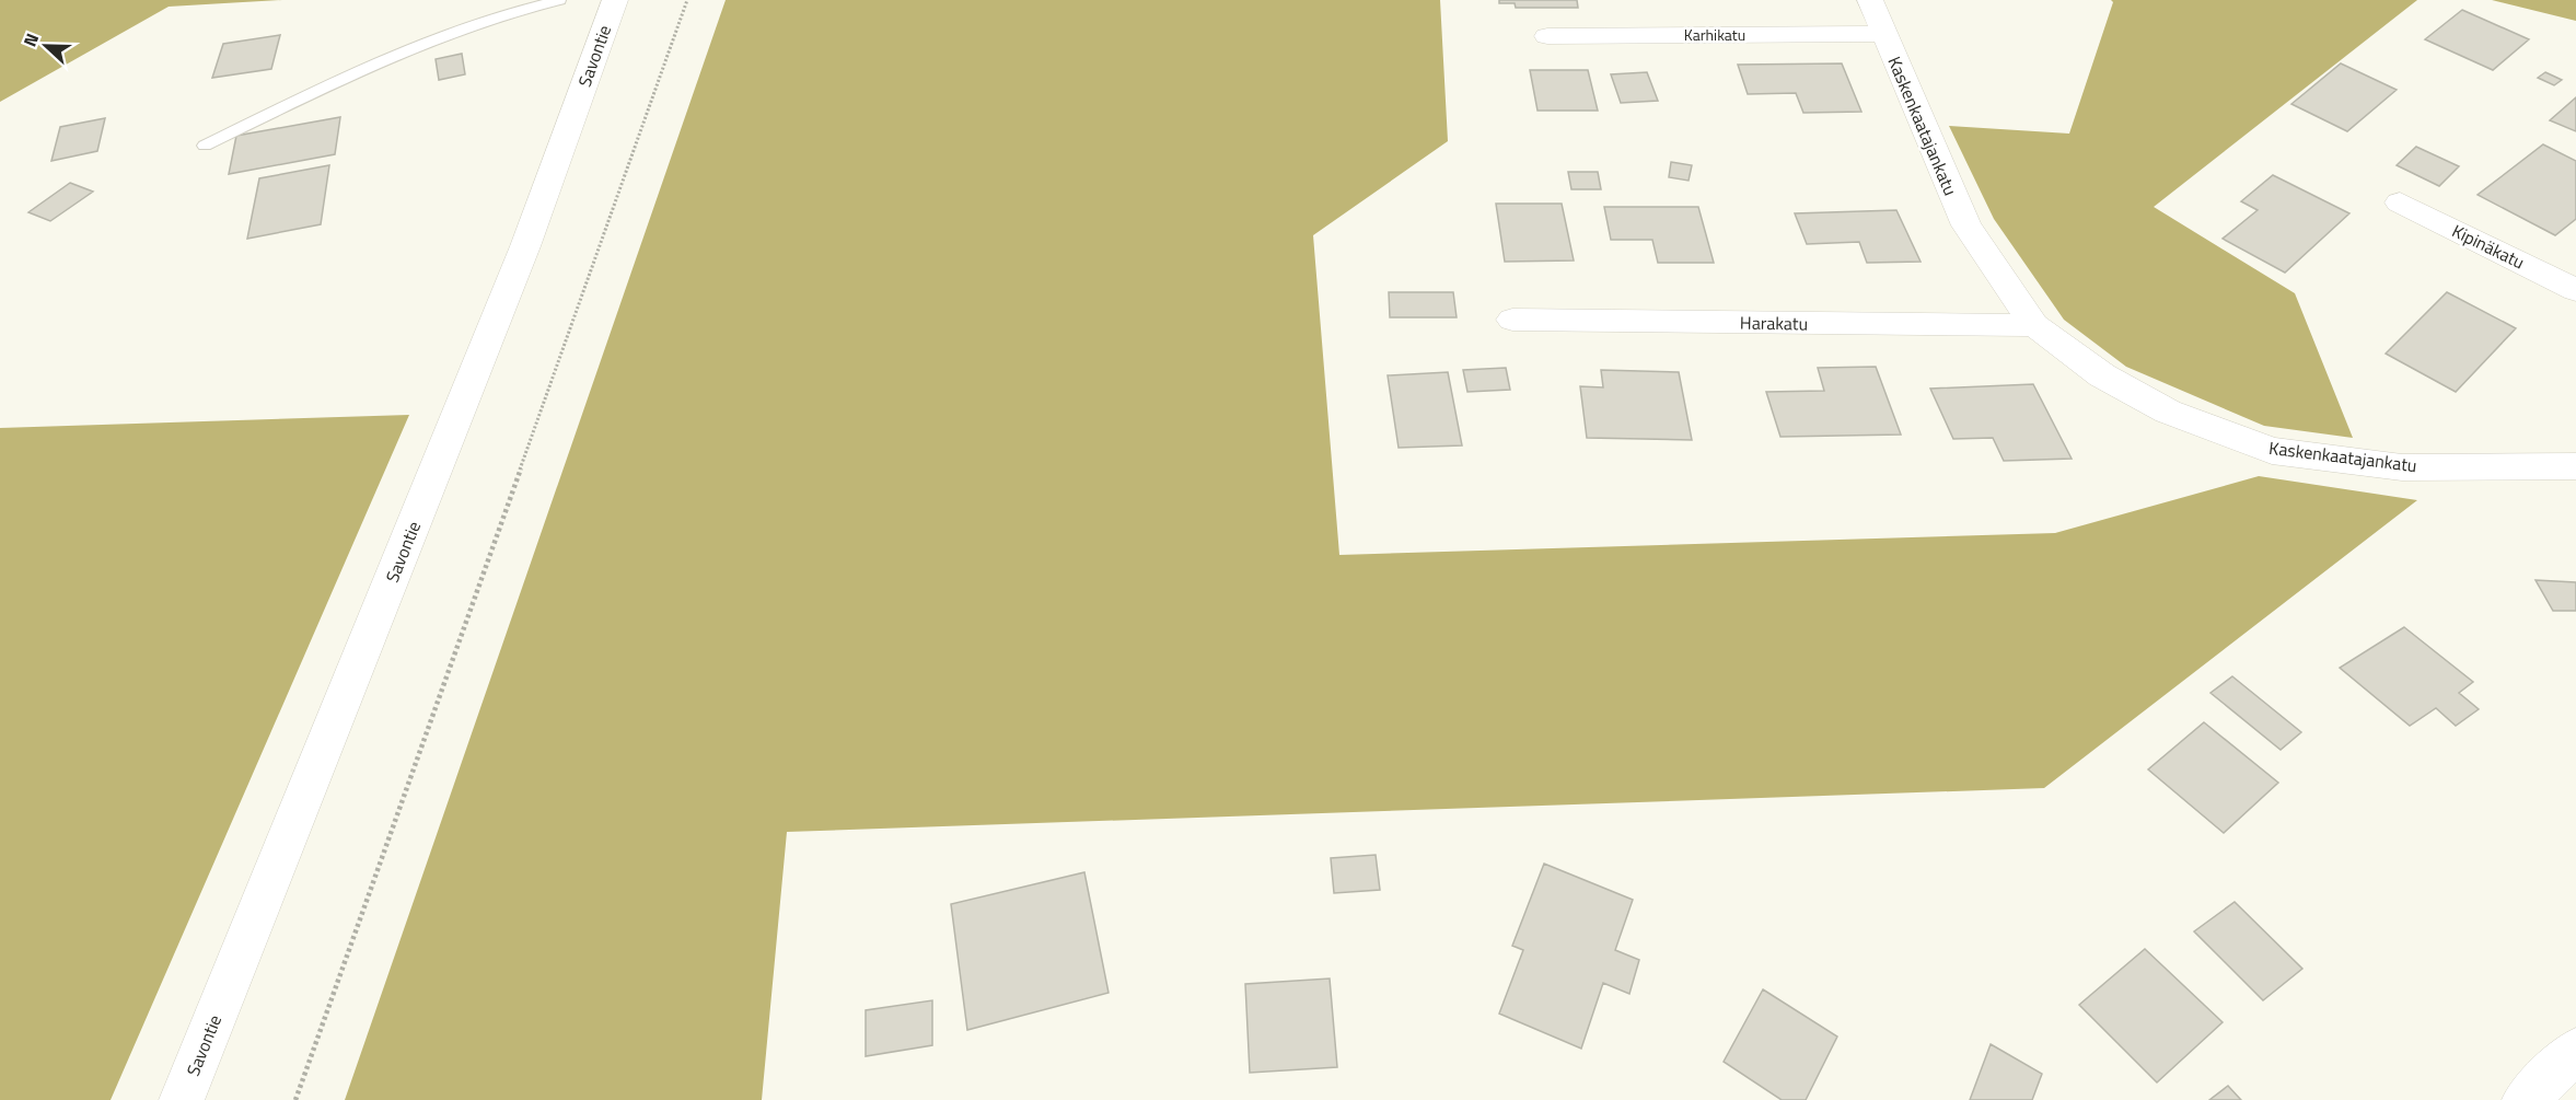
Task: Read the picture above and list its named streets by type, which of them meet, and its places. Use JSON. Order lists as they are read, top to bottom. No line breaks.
{"streets":{"street":["Karhikatu","Savontie","Kaskenkaatajankatu","Kipinäkatu","Harakatu"]},"crossings":[["Karhikatu","Kaskenkaatajankatu"],["Kaskenkaatajankatu","Harakatu"]],"north":"left"}
